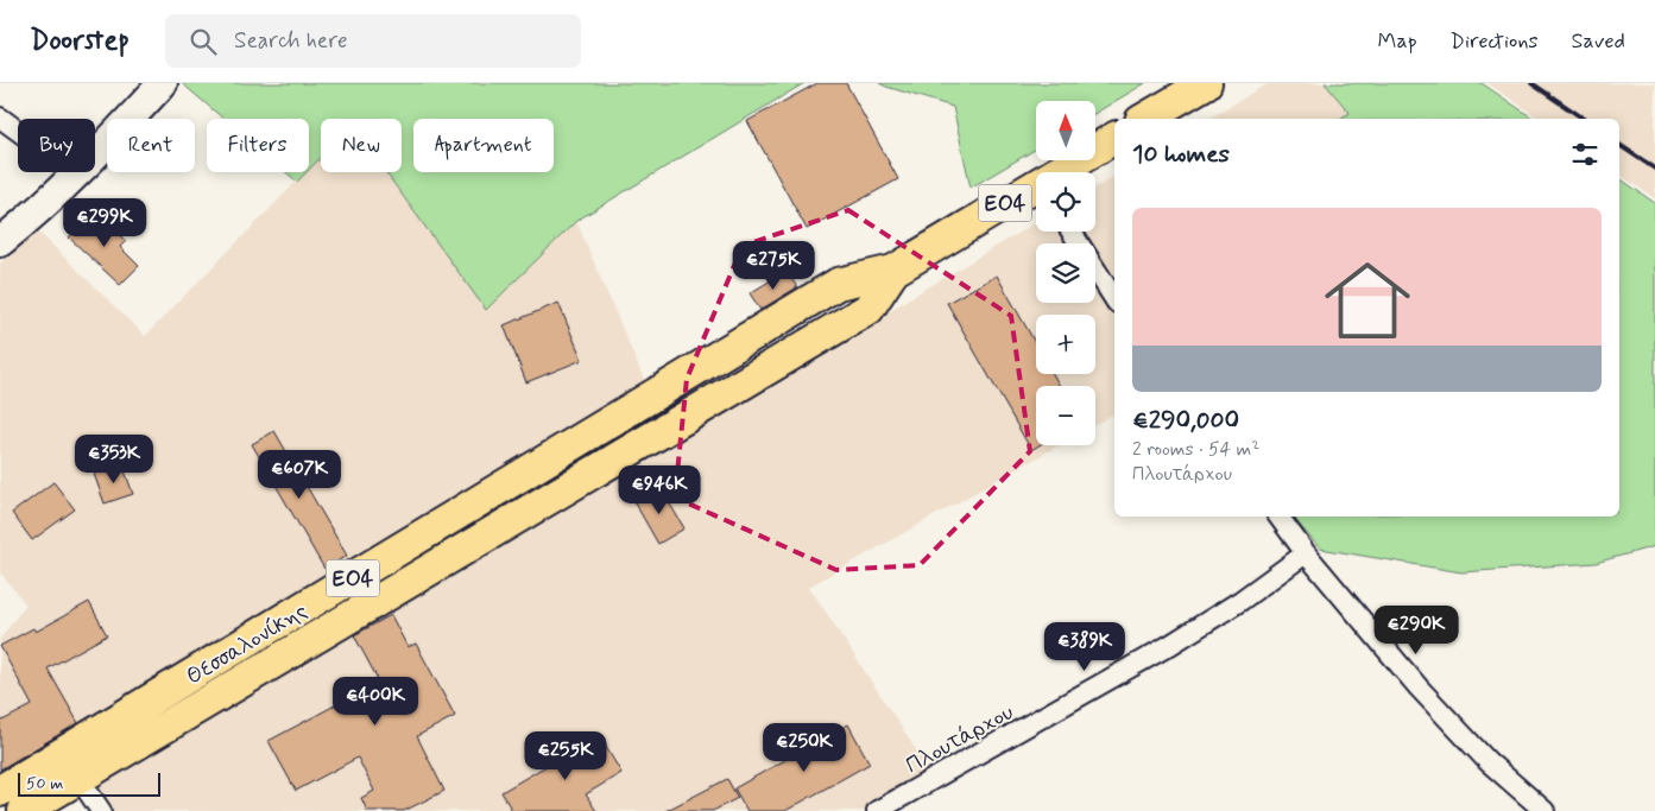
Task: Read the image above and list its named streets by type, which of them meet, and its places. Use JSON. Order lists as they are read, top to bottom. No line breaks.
{"streets":{"main road":["ΕΟ4","Θεσσαλονίκης"],"street":["Πλουτάρχου"]},"crossings":[["ΕΟ4","Θεσσαλονίκης"]],"scale_bar":"50 m","north":"top","page":{"header":"Doorstep","search":"Search here","nav":["Map","Directions","Saved"],"map_buttons":["+","−"],"chip":["Buy","Rent","Filters","New","Apartment"],"heading":"10 homes","list":[{"name":"€290,000","note":"2 rooms · 54 m² · Πλουτάρχου"}],"price":["€299K","€275K","€353K","€607K","€946K","€290K","€389K","€400K","€250K","€255K"],"scale":"50 m"}}
